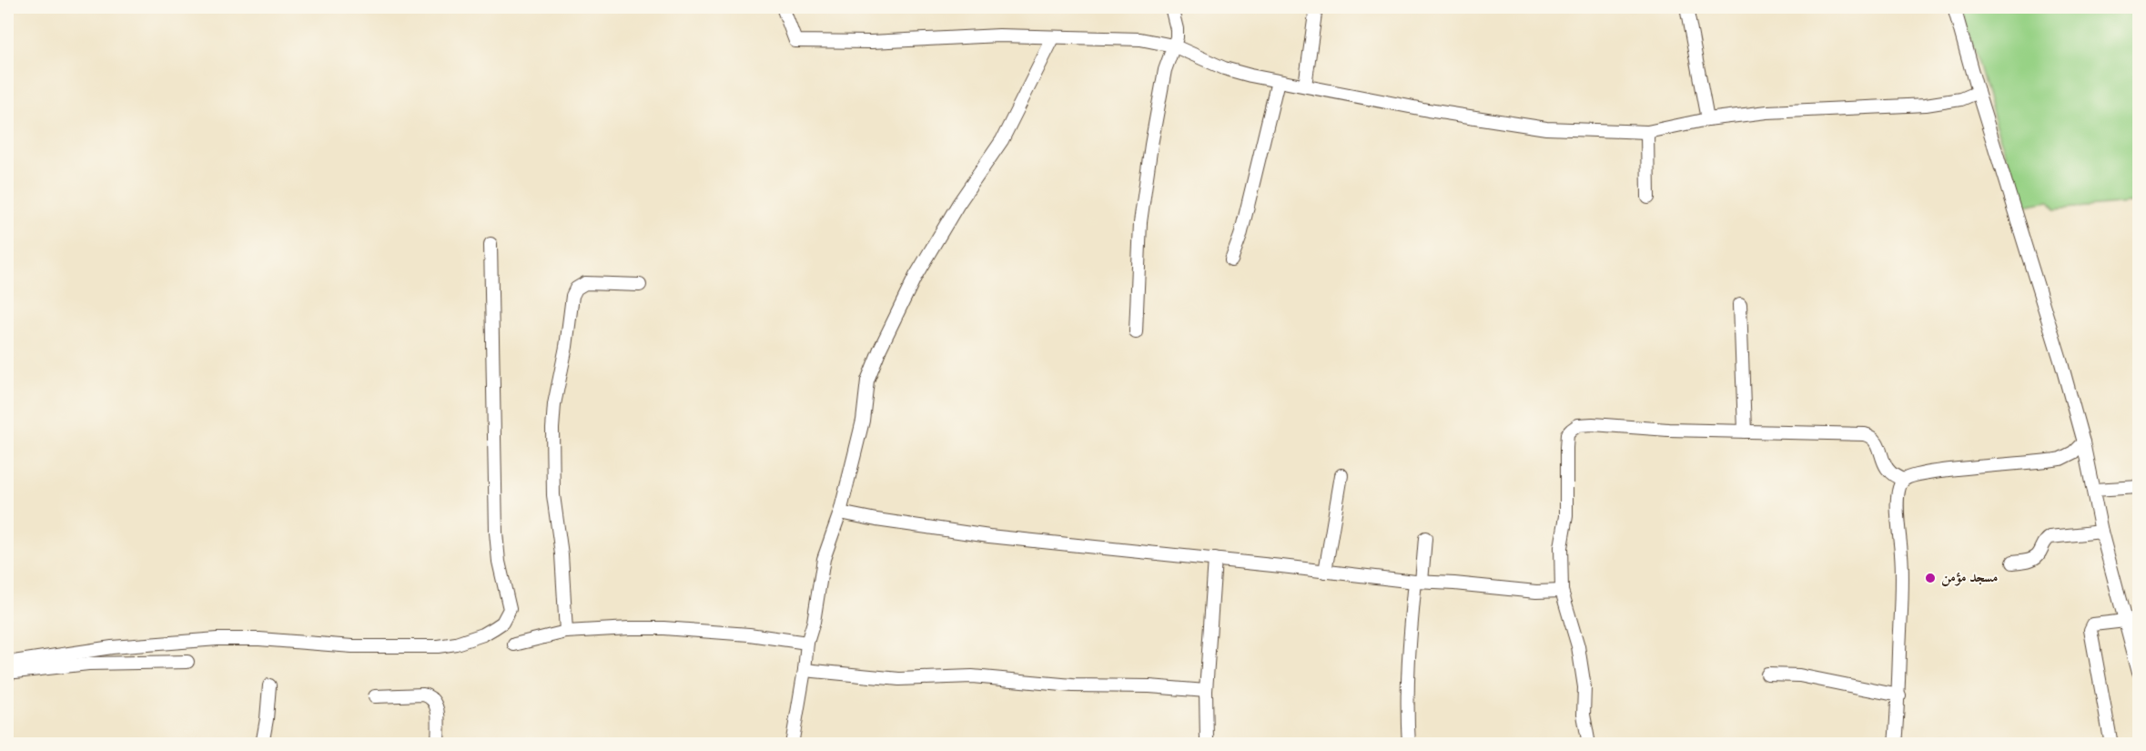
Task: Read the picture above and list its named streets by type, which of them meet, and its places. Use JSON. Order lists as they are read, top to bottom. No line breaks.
{"places":["مسجد مؤمن"]}
